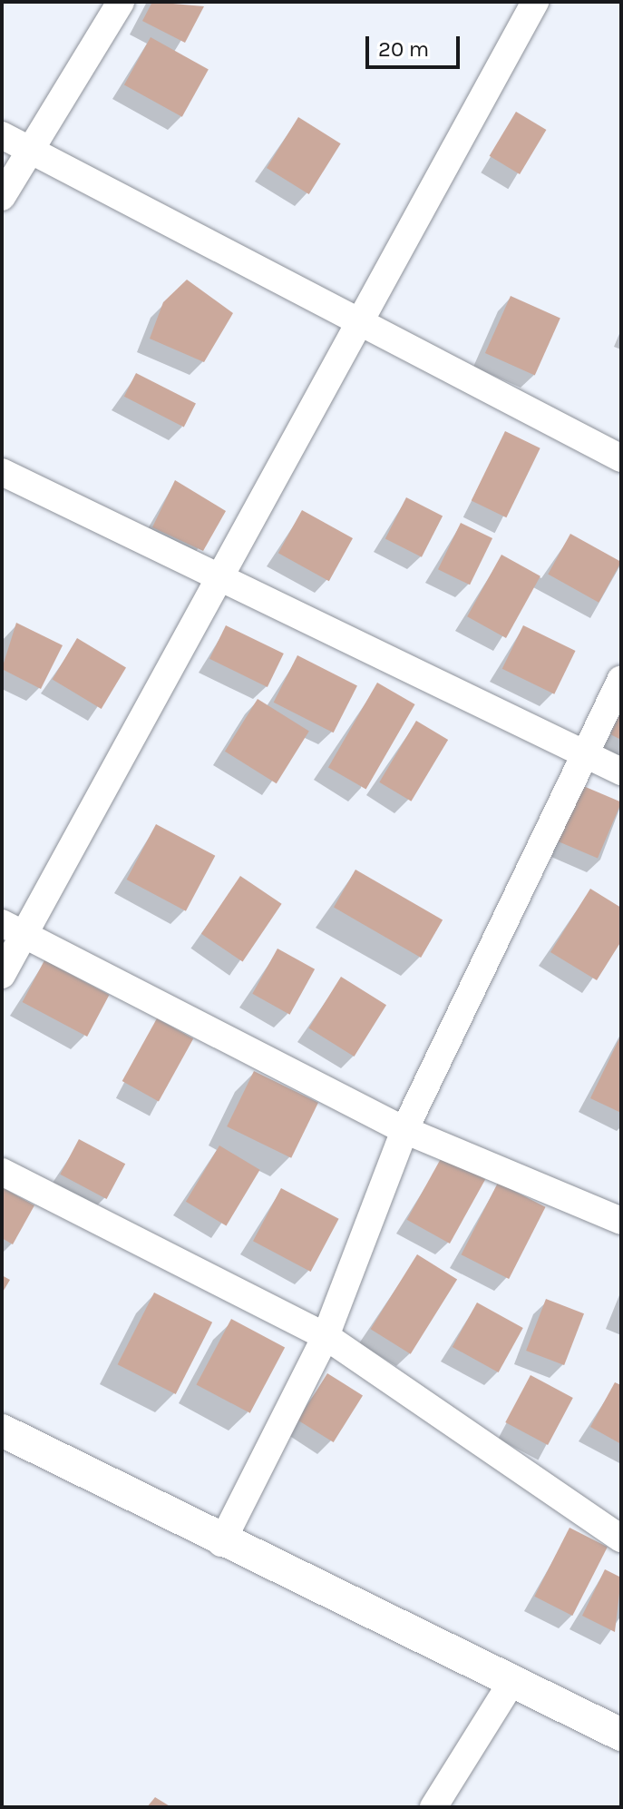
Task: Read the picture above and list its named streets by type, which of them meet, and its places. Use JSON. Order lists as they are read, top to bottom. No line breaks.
{"scale_bar":"20 m"}
